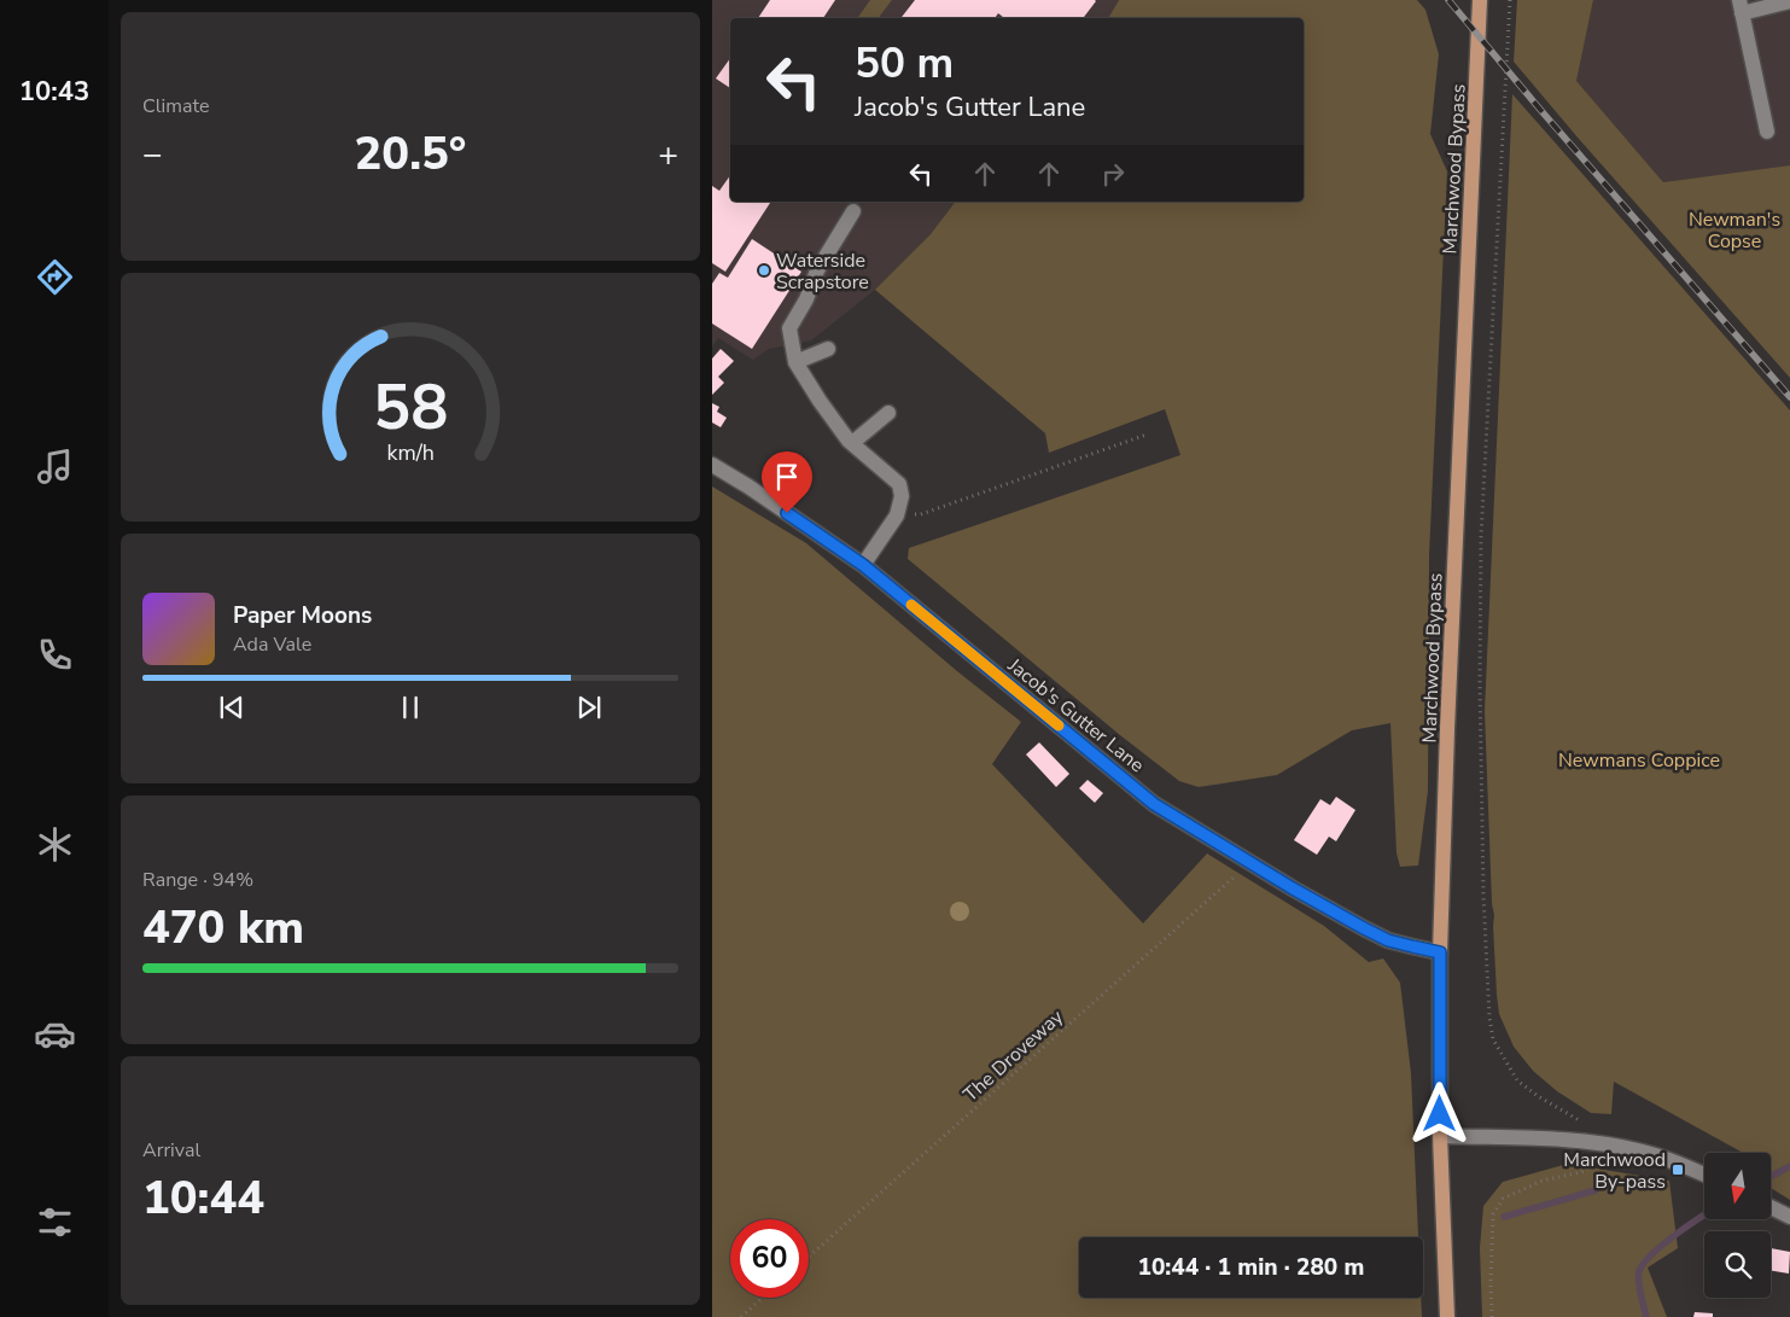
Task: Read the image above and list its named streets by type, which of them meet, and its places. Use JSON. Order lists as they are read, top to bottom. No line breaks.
{"streets":{"main road":["Marchwood Bypass"],"street":["Jacob's Gutter Lane"],"path":["The Droveway"]},"crossings":[["Marchwood Bypass","Jacob's Gutter Lane"],["Jacob's Gutter Lane","The Droveway"]],"parks":["Newman's Copse","Newmans Coppice"],"places":{"other":["Waterside Scrapstore"],"transit":["Marchwood By-pass"]},"north":"bottom","page":{"tabs":"10:43","tile":["Climate",["Range · 94%","470 km"],["Arrival","10:44"]],"turn":["50 m","Jacob's Gutter Lane"],"heat":["−","20.5°","+"],"song":["Paper Moons","Ada Vale"],"limit":"60","trip":"10:44 · 1 min · 280 m","gauge":["58","km/h"]}}
